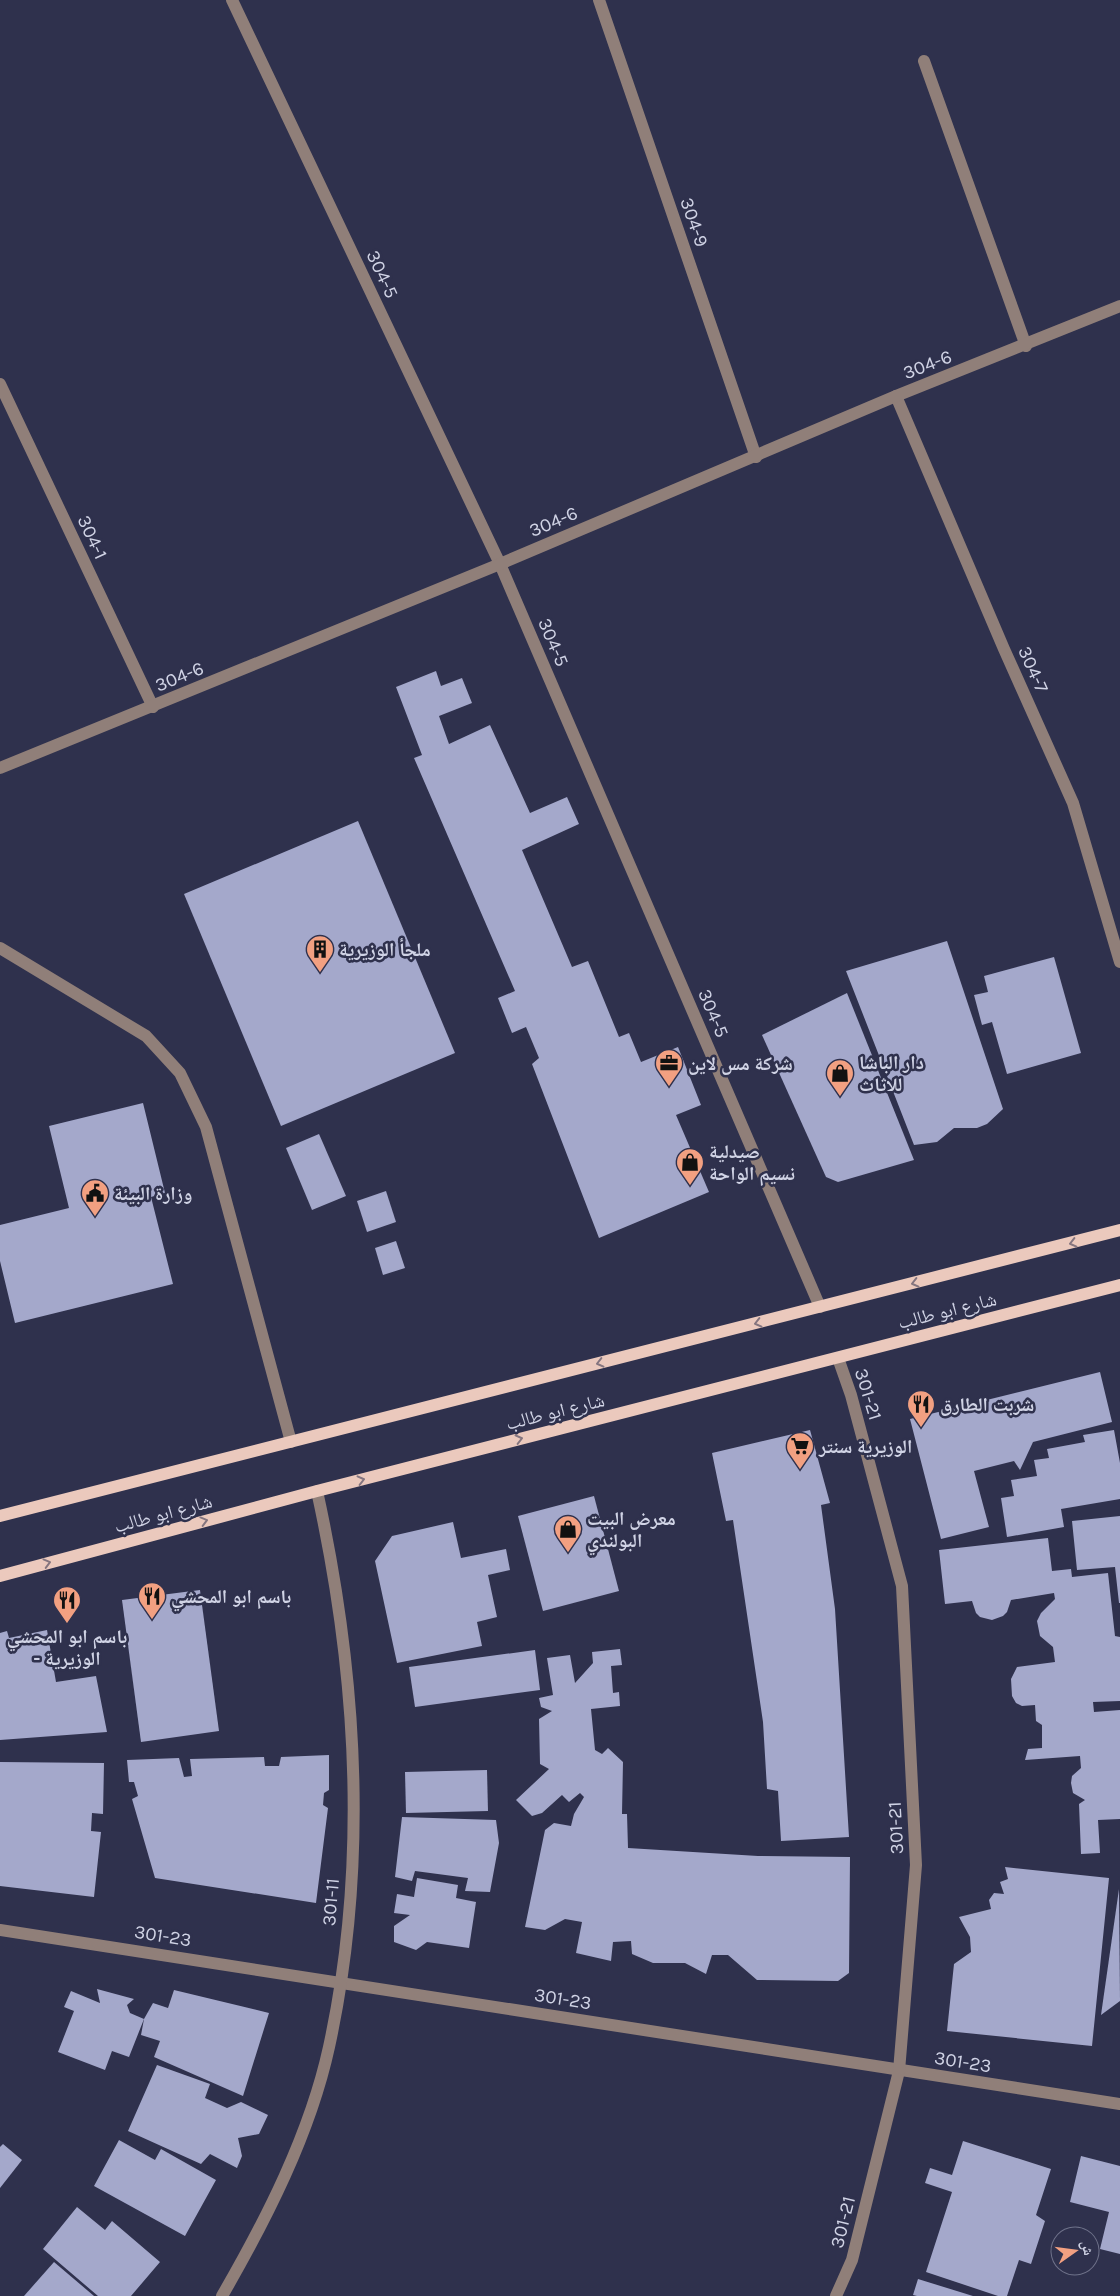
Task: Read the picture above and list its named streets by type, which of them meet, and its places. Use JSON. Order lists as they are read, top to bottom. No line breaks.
{"streets":{"main road":["شارع ابو طالب"],"street":["304-9","304-5","304-6","304-1","304-7","301-21","301-11","301-23"]},"crossings":[["304-9","304-6"],["304-5","304-6"],["304-5","شارع ابو طالب"],["304-6","304-1"],["304-6","304-7"],["شارع ابو طالب","301-21"],["شارع ابو طالب","301-11"],["301-21","301-23"],["301-11","301-23"]],"places":{"building":["ملجأ الوزيرية"],"office":["شركة مس لاين"],"shop":["دار الباشا للاثاث","صيدلية نسيم الواحة","معرض البيت البولندي"],"public building":["وزارة البيئة"],"restaurant":["شربت الطارق","باسم ابو المحشي","باسم ابو المحشي - الوزيرية"],"supermarket":["الوزيرية سنتر"]},"north":"right"}
